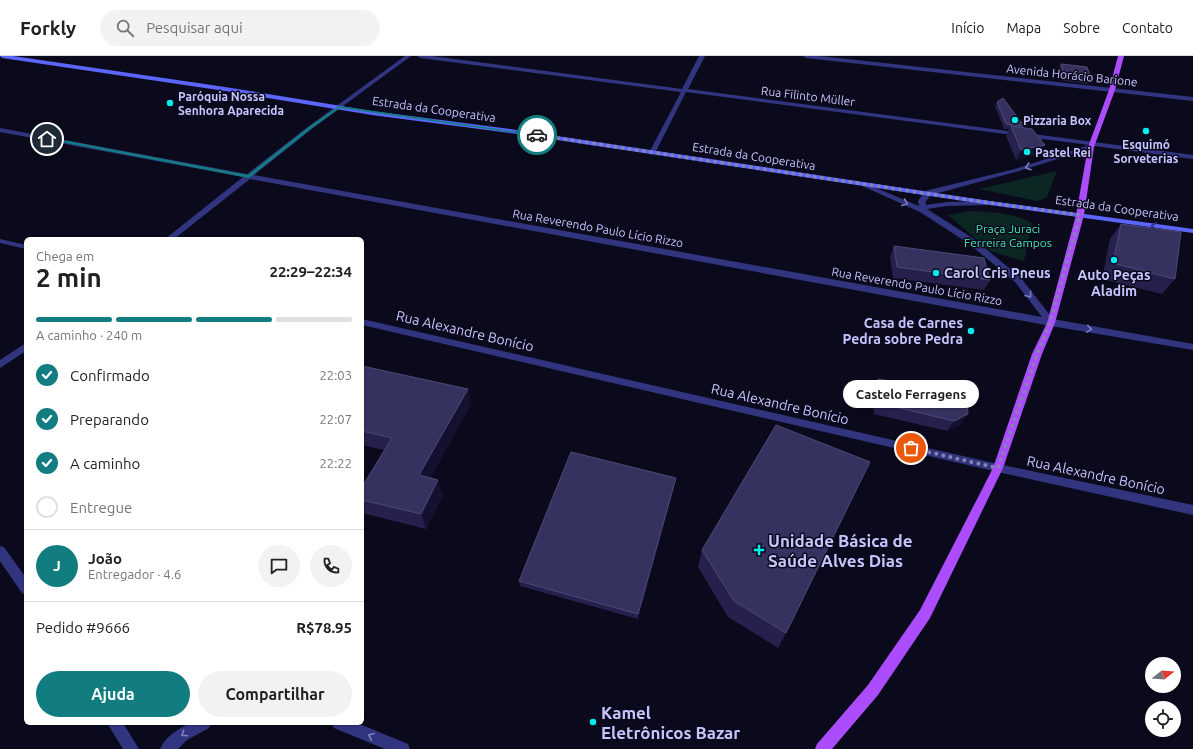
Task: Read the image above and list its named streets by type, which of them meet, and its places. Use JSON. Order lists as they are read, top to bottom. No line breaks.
{"streets":{"street":["Avenida Horácio Barione","Rua Filinto Müller","Estrada da Cooperativa","Rua Reverendo Paulo Lício Rizzo","Rua Alexandre Bonício"]},"parks":["Praça Juraci Ferreira Campos"],"places":{"other":["Paróquia Nossa Senhora Aparecida","Pizzaria Box","Esquimó Sorveterias","Pastel Rei","Auto Peças Aladim","Carol Cris Pneus","Casa de Carnes Pedra sobre Pedra","Castelo Ferragens","Kamel Eletrônicos Bazar"],"health":["Unidade Básica de Saúde Alves Dias"]},"north":"right","page":{"header":"Forkly","search":"Pesquisar aqui","nav":["Início","Mapa","Sobre","Contato"],"heading":["2 min","Chega em","22:29–22:34"],"panel":["João","Entregador · 4.6","Pedido #9666","R$78.95"],"bar":"A caminho · 240 m","list":[["Confirmado","22:03"],["Preparando","22:07"],["A caminho","22:22"],"Entregue"],"bubble":"Castelo Ferragens","round":"J","buttons":["Ajuda","Compartilhar"]}}
